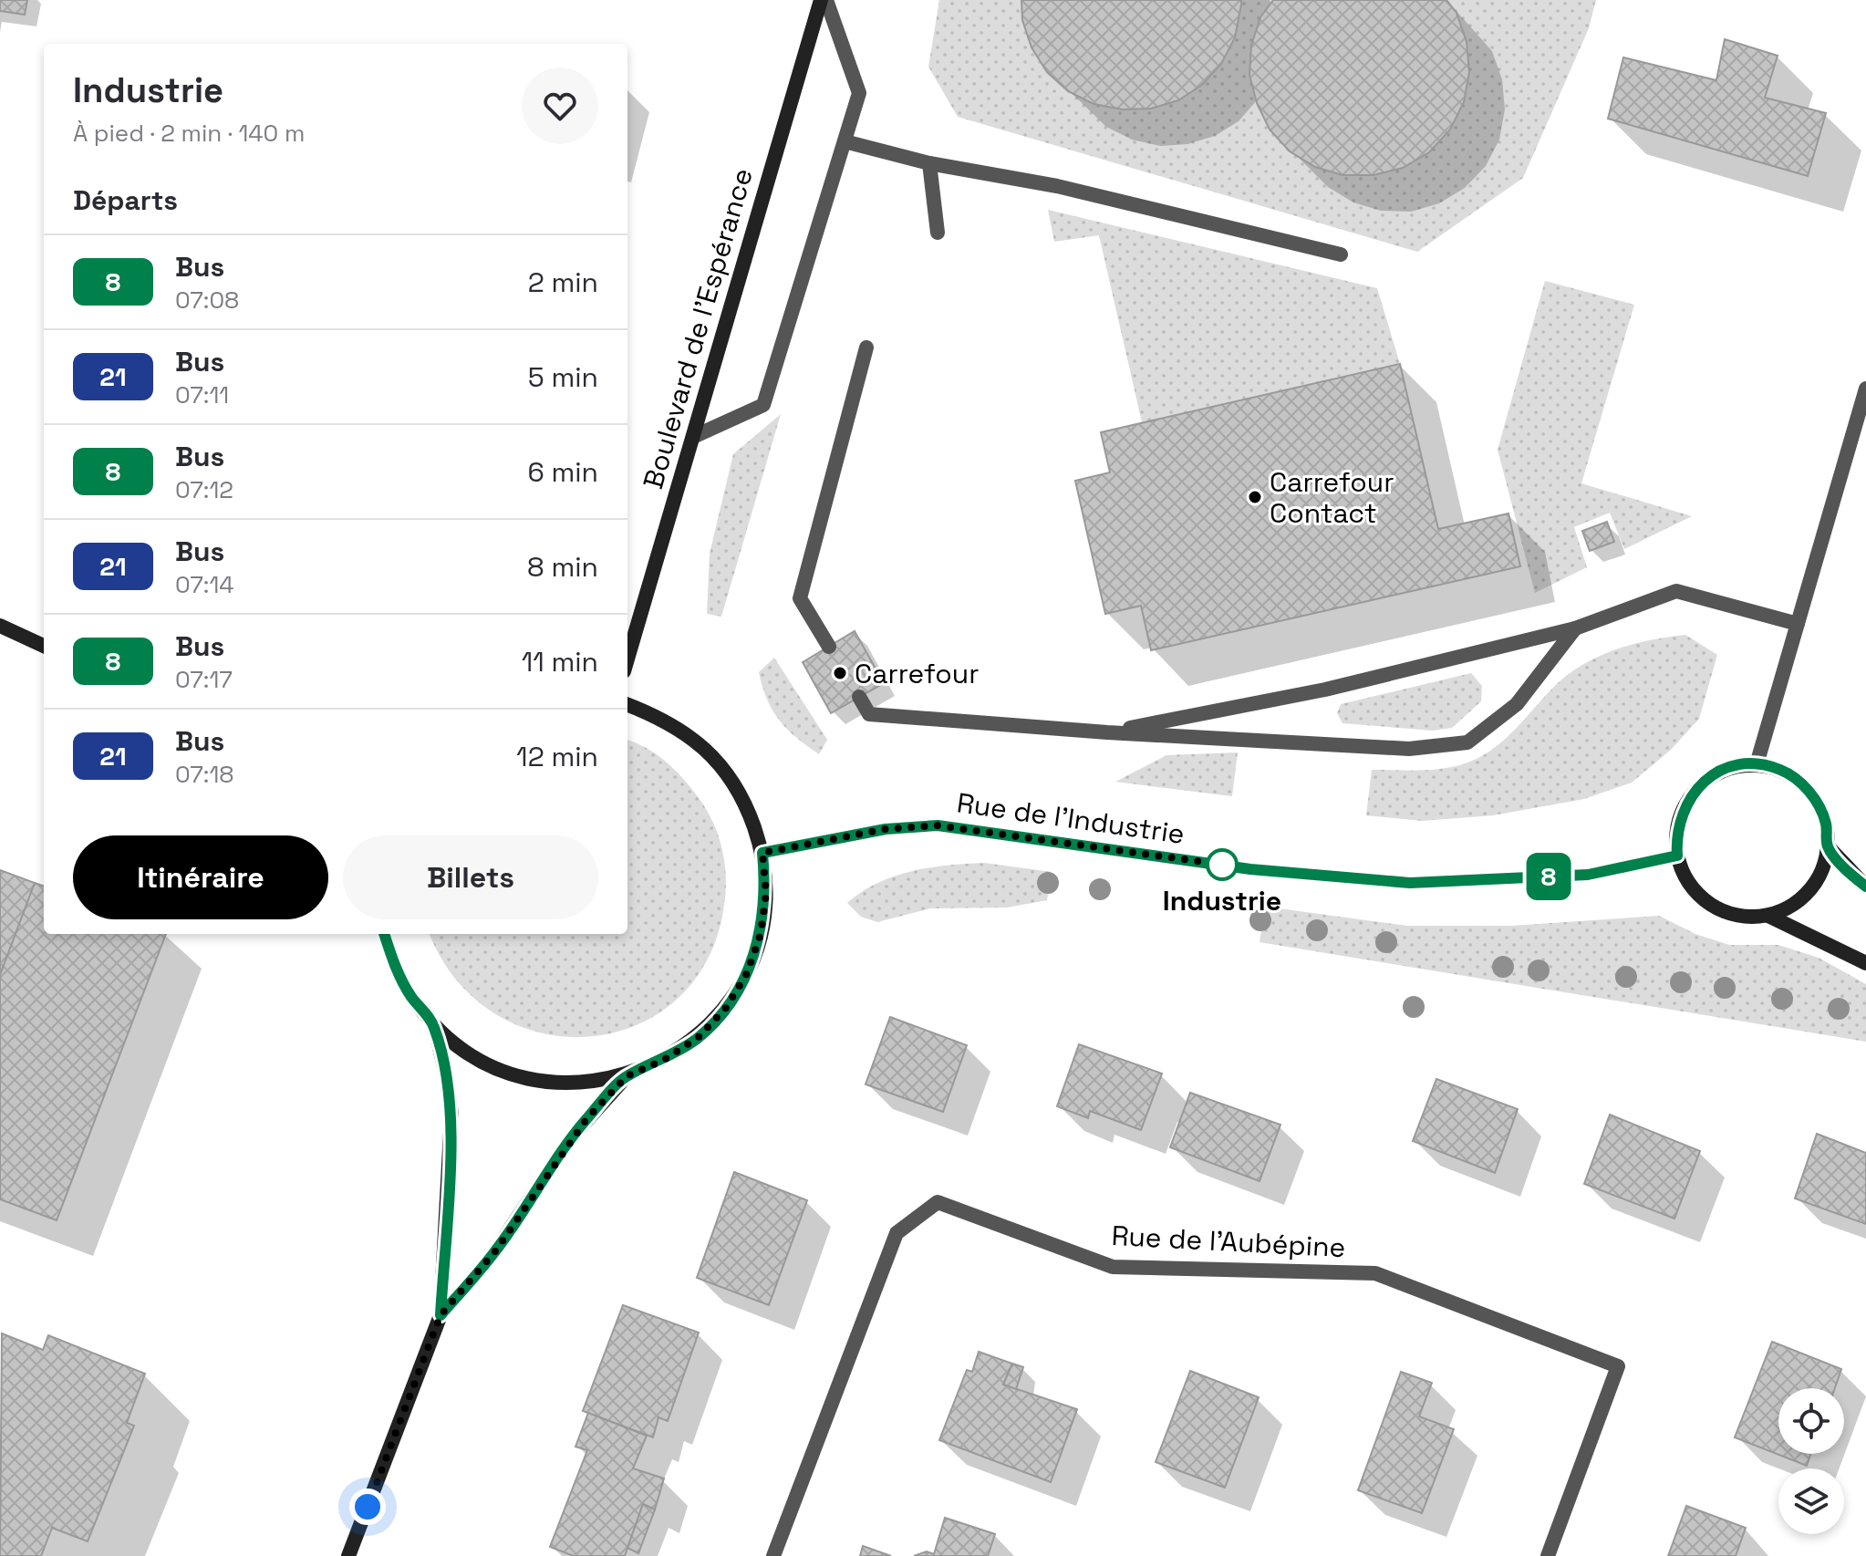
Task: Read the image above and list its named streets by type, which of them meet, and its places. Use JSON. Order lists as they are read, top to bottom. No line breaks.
{"streets":{"street":["Boulevard de l'Espérance","Rue de l'Industrie","Rue de l'Aubépine"]},"places":["Carrefour Contact","Carrefour","Industrie"],"lines":["bus line 8"],"page":{"on_map":"8","heading":[["Industrie","À pied · 2 min · 140 m"],"Départs"],"list":[{"mark":"8","name":"Bus","note":"07:08","value":"2 min"},{"mark":"21","name":"Bus","note":"07:11","value":"5 min"},{"mark":"8","name":"Bus","note":"07:12","value":"6 min"},{"mark":"21","name":"Bus","note":"07:14","value":"8 min"},{"mark":"8","name":"Bus","note":"07:17","value":"11 min"},{"mark":"21","name":"Bus","note":"07:18","value":"12 min"}],"buttons":["Itinéraire","Billets"]}}
